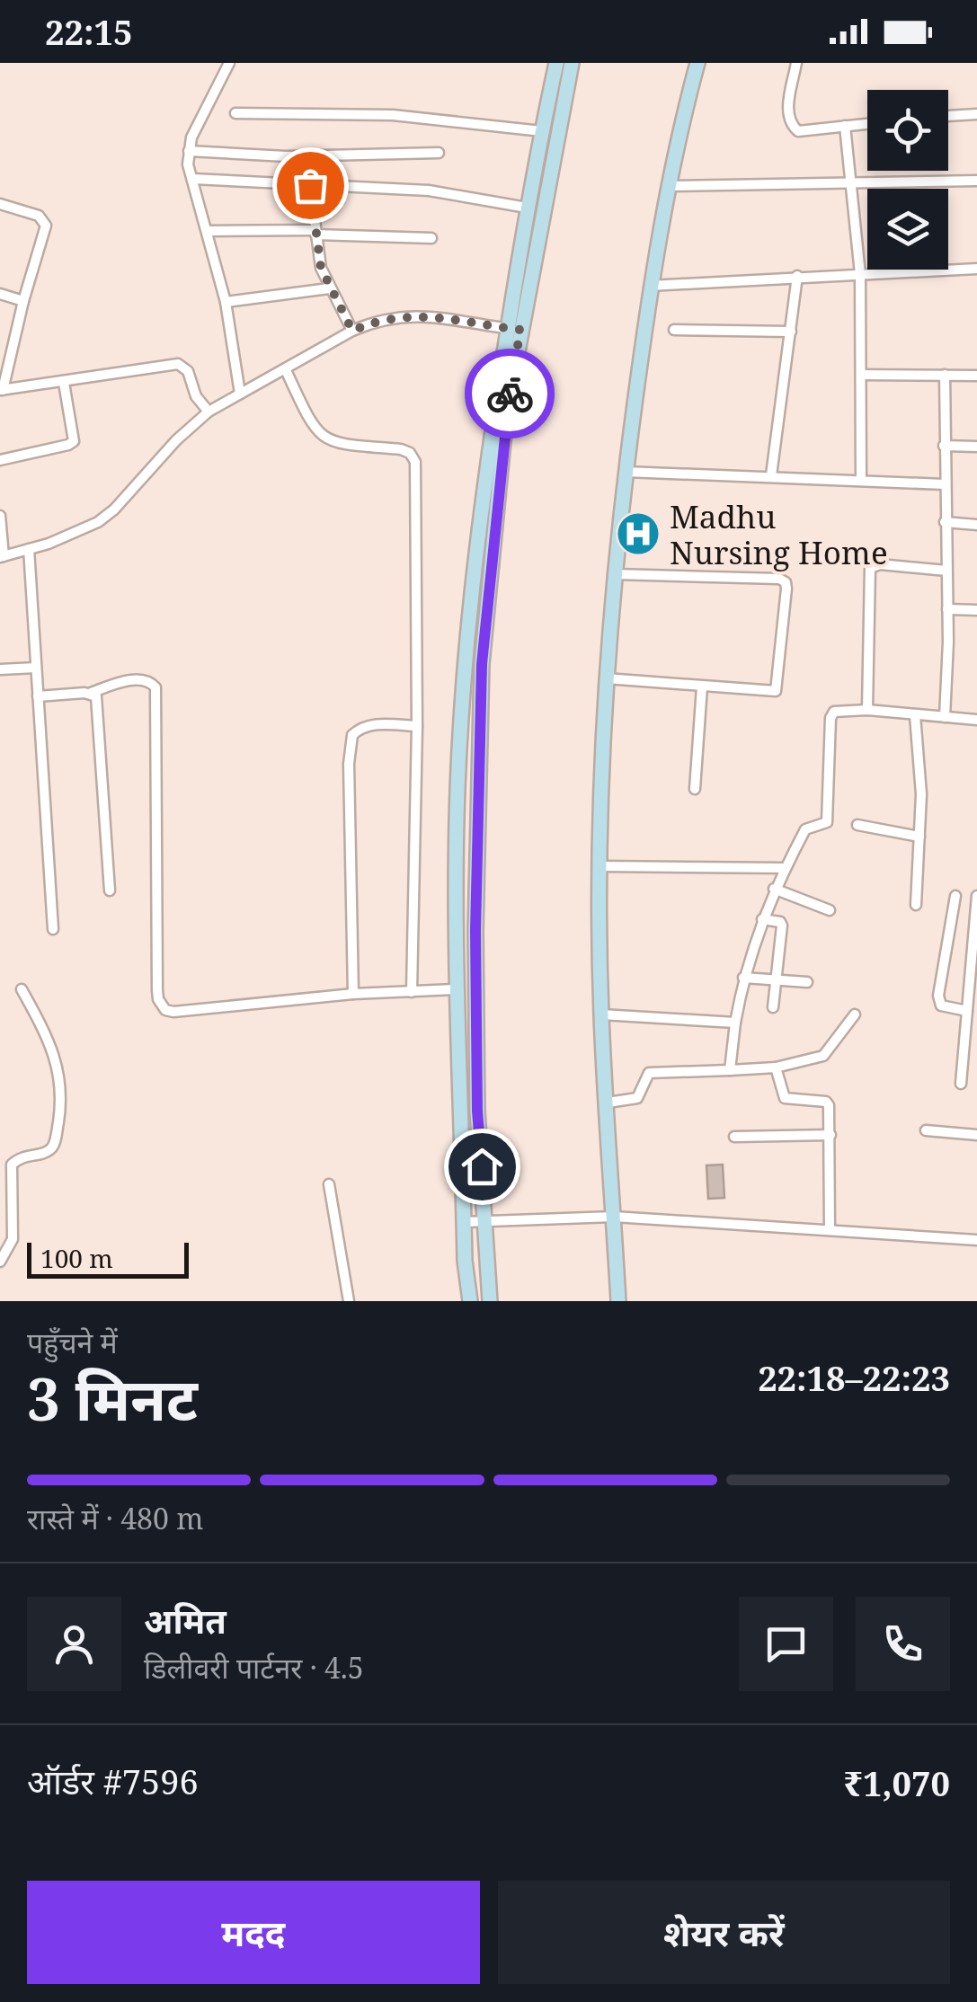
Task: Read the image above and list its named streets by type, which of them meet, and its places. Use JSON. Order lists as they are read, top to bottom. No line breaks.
{"places":{"hospital":["Madhu Nursing Home"]},"scale_bar":"100 m","page":{"status":"22:15","scale":"100 m","heading":["3 मिनट","पहुँचने में","22:18–22:23"],"panel":["अमित","डिलीवरी पार्टनर · 4.5","ऑर्डर #7596","₹1,070"],"bar":"रास्ते में · 480 m","buttons":["मदद","शेयर करें"]}}
